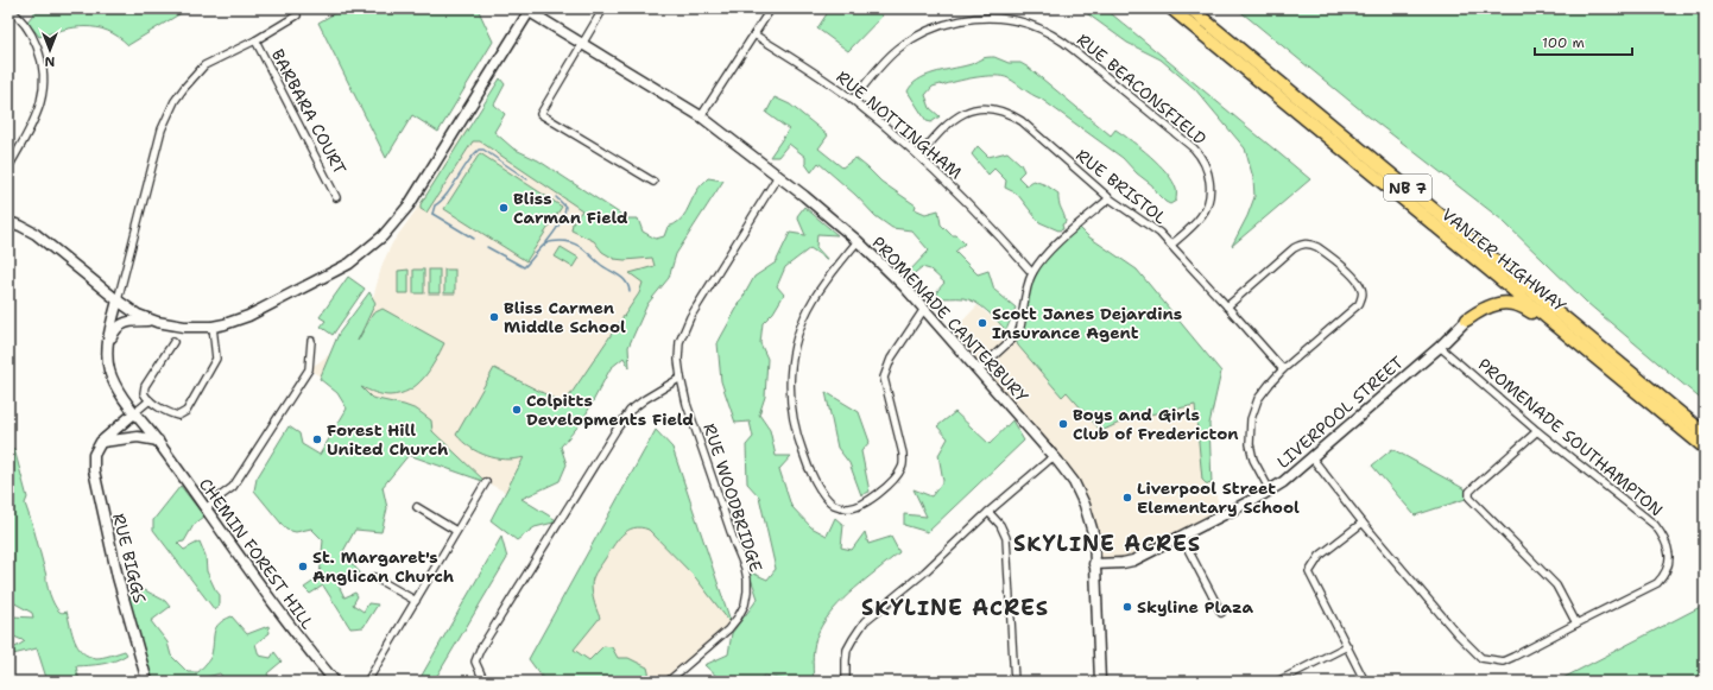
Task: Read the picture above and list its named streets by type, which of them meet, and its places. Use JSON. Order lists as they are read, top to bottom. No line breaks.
{"streets":{"highway":["NB 7","VANIER HIGHWAY"],"street":["RUE BEACONSFIELD","BARBARA COURT","RUE NOTTINGHAM","RUE BRISTOL","PROMENADE CANTERBURY","LIVERPOOL STREET","PROMENADE SOUTHAMPTON","RUE WOODBRIDGE","CHEMIN FOREST HILL","RUE BIGGS"]},"crossings":[["RUE BEACONSFIELD","RUE NOTTINGHAM"],["RUE BEACONSFIELD","RUE BRISTOL"],["RUE NOTTINGHAM","RUE BRISTOL"],["PROMENADE CANTERBURY","LIVERPOOL STREET"],["PROMENADE CANTERBURY","RUE WOODBRIDGE"],["LIVERPOOL STREET","PROMENADE SOUTHAMPTON"]],"districts":["SKYLINE ACRES","SKYLINE ACRES"],"places":["Bliss Carman Field","Bliss Carmen Middle School","Scott Janes Dejardins Insurance Agent","Colpitts Developments Field","Boys and Girls Club of Fredericton","Forest Hill United Church","Liverpool Street Elementary School","St. Margaret's Anglican Church","Skyline Plaza"],"scale_bar":"100 m","north":"bottom"}
